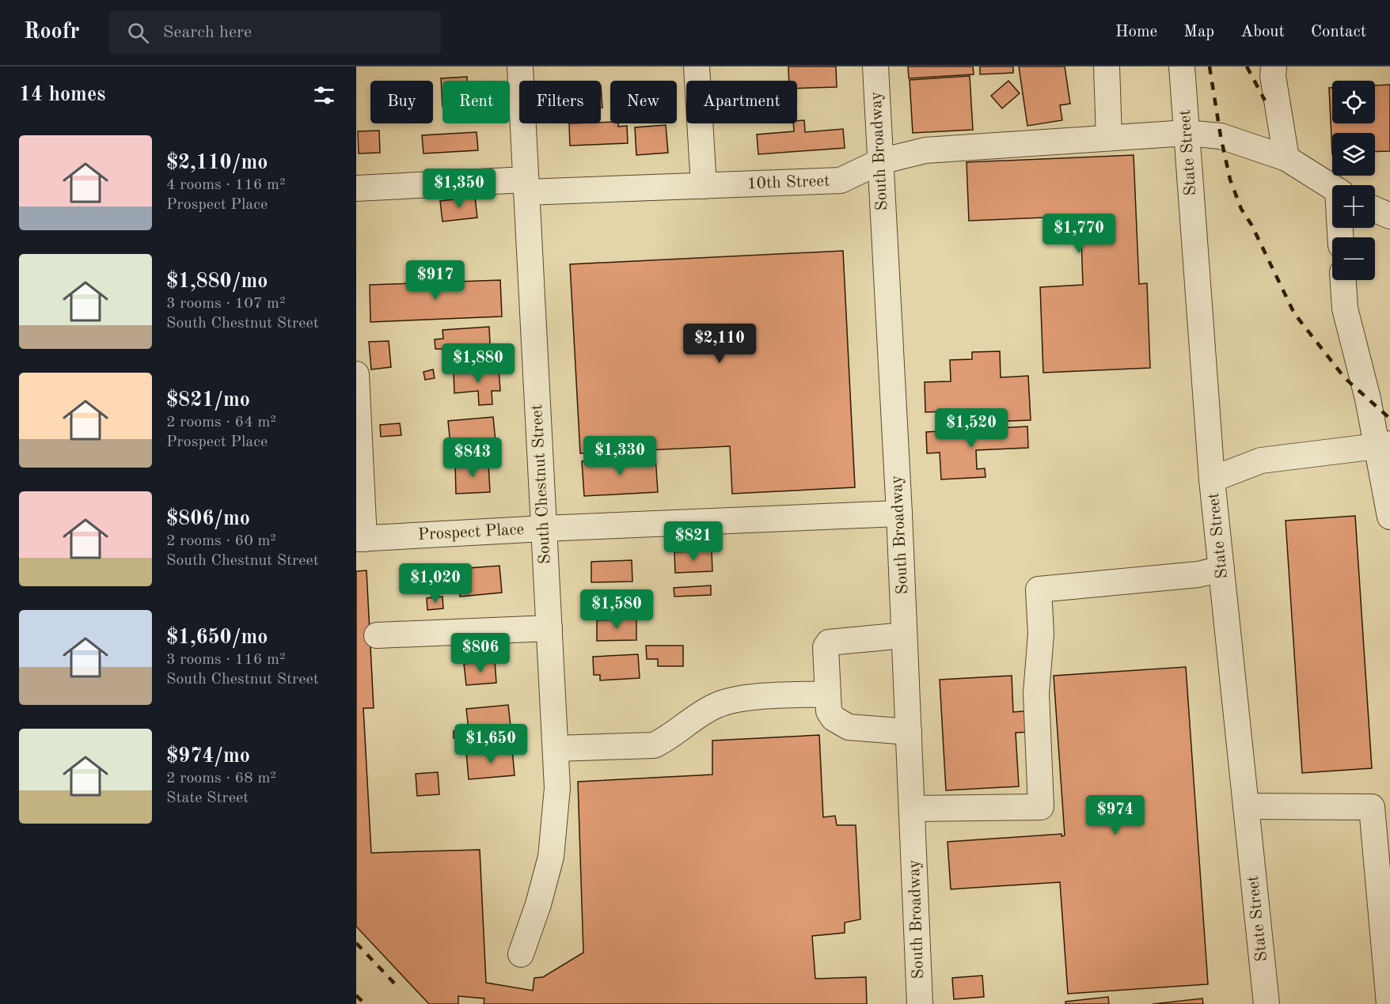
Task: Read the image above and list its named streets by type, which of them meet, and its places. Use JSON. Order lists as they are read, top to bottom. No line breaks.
{"streets":{"street":["South Broadway","State Street","10th Street","South Chestnut Street","Prospect Place"]},"crossings":[["South Broadway","10th Street"],["South Broadway","Prospect Place"],["State Street","10th Street"],["10th Street","South Chestnut Street"],["South Chestnut Street","Prospect Place"]],"page":{"header":"Roofr","search":"Search here","nav":["Home","Map","About","Contact"],"heading":"14 homes","map_buttons":["+","−"],"chip":["Buy","Rent","Filters","New","Apartment"],"list":[{"name":"$2,110/mo","note":"4 rooms · 116 m² · Prospect Place"},{"name":"$1,880/mo","note":"3 rooms · 107 m² · South Chestnut Street"},{"name":"$821/mo","note":"2 rooms · 64 m² · Prospect Place"},{"name":"$806/mo","note":"2 rooms · 60 m² · South Chestnut Street"},{"name":"$1,650/mo","note":"3 rooms · 116 m² · South Chestnut Street"},{"name":"$974/mo","note":"2 rooms · 68 m² · State Street"}],"price":["$1,350","$1,770","$917","$2,110","$1,880","$1,520","$1,330","$843","$821","$1,020","$1,580","$806","$1,650","$974"]}}
